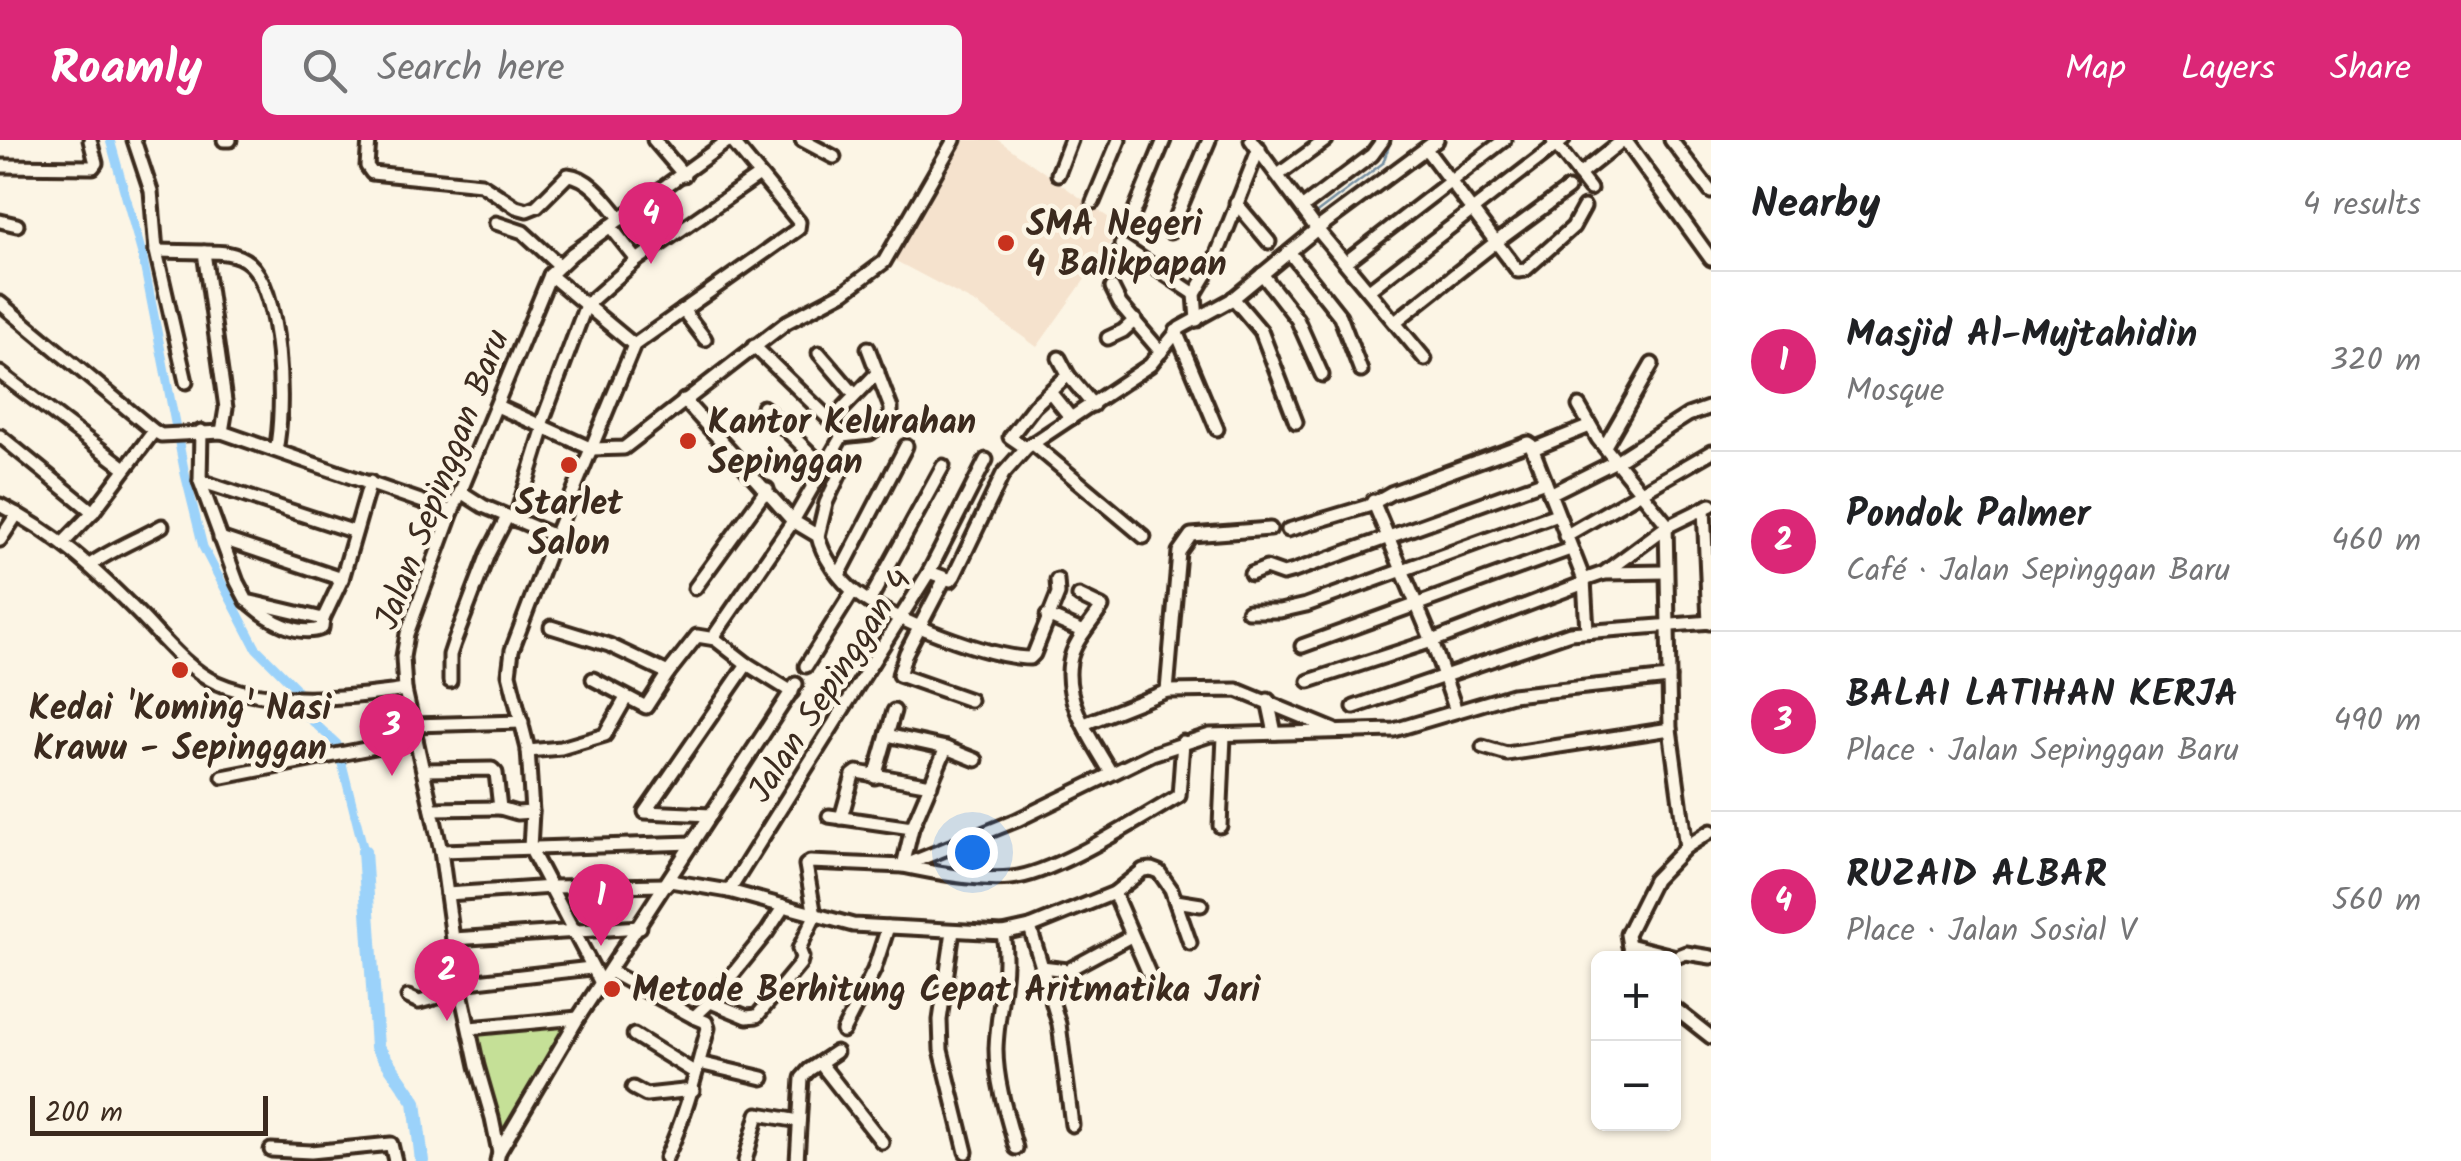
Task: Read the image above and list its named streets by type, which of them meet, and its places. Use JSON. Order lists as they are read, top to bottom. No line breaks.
{"streets":{"street":["Jalan Sepinggan Baru","Jalan Sepinggan 4"]},"places":["SMA Negeri 4 Balikpapan","Kantor Kelurahan Sepinggan","Starlet Salon","Kedai 'Koming' Nasi Krawu - Sepinggan","Metode Berhitung Cepat Aritmatika Jari"],"scale_bar":"200 m","page":{"header":"Roamly","search":"Search here","nav":["Map","Layers","Share"],"heading":["Nearby","4 results"],"pins":["4","3","1","2"],"list":[{"mark":"1","name":"Masjid Al-Mujtahidin","note":"Mosque","value":"320 m"},{"mark":"2","name":"Pondok Palmer","note":"Café · Jalan Sepinggan Baru","value":"460 m"},{"mark":"3","name":"BALAI LATIHAN KERJA","note":"Place · Jalan Sepinggan Baru","value":"490 m"},{"mark":"4","name":"RUZAID ALBAR","note":"Place · Jalan Sosial V","value":"560 m"}],"map_buttons":["+","−"],"scale":"200 m"}}
